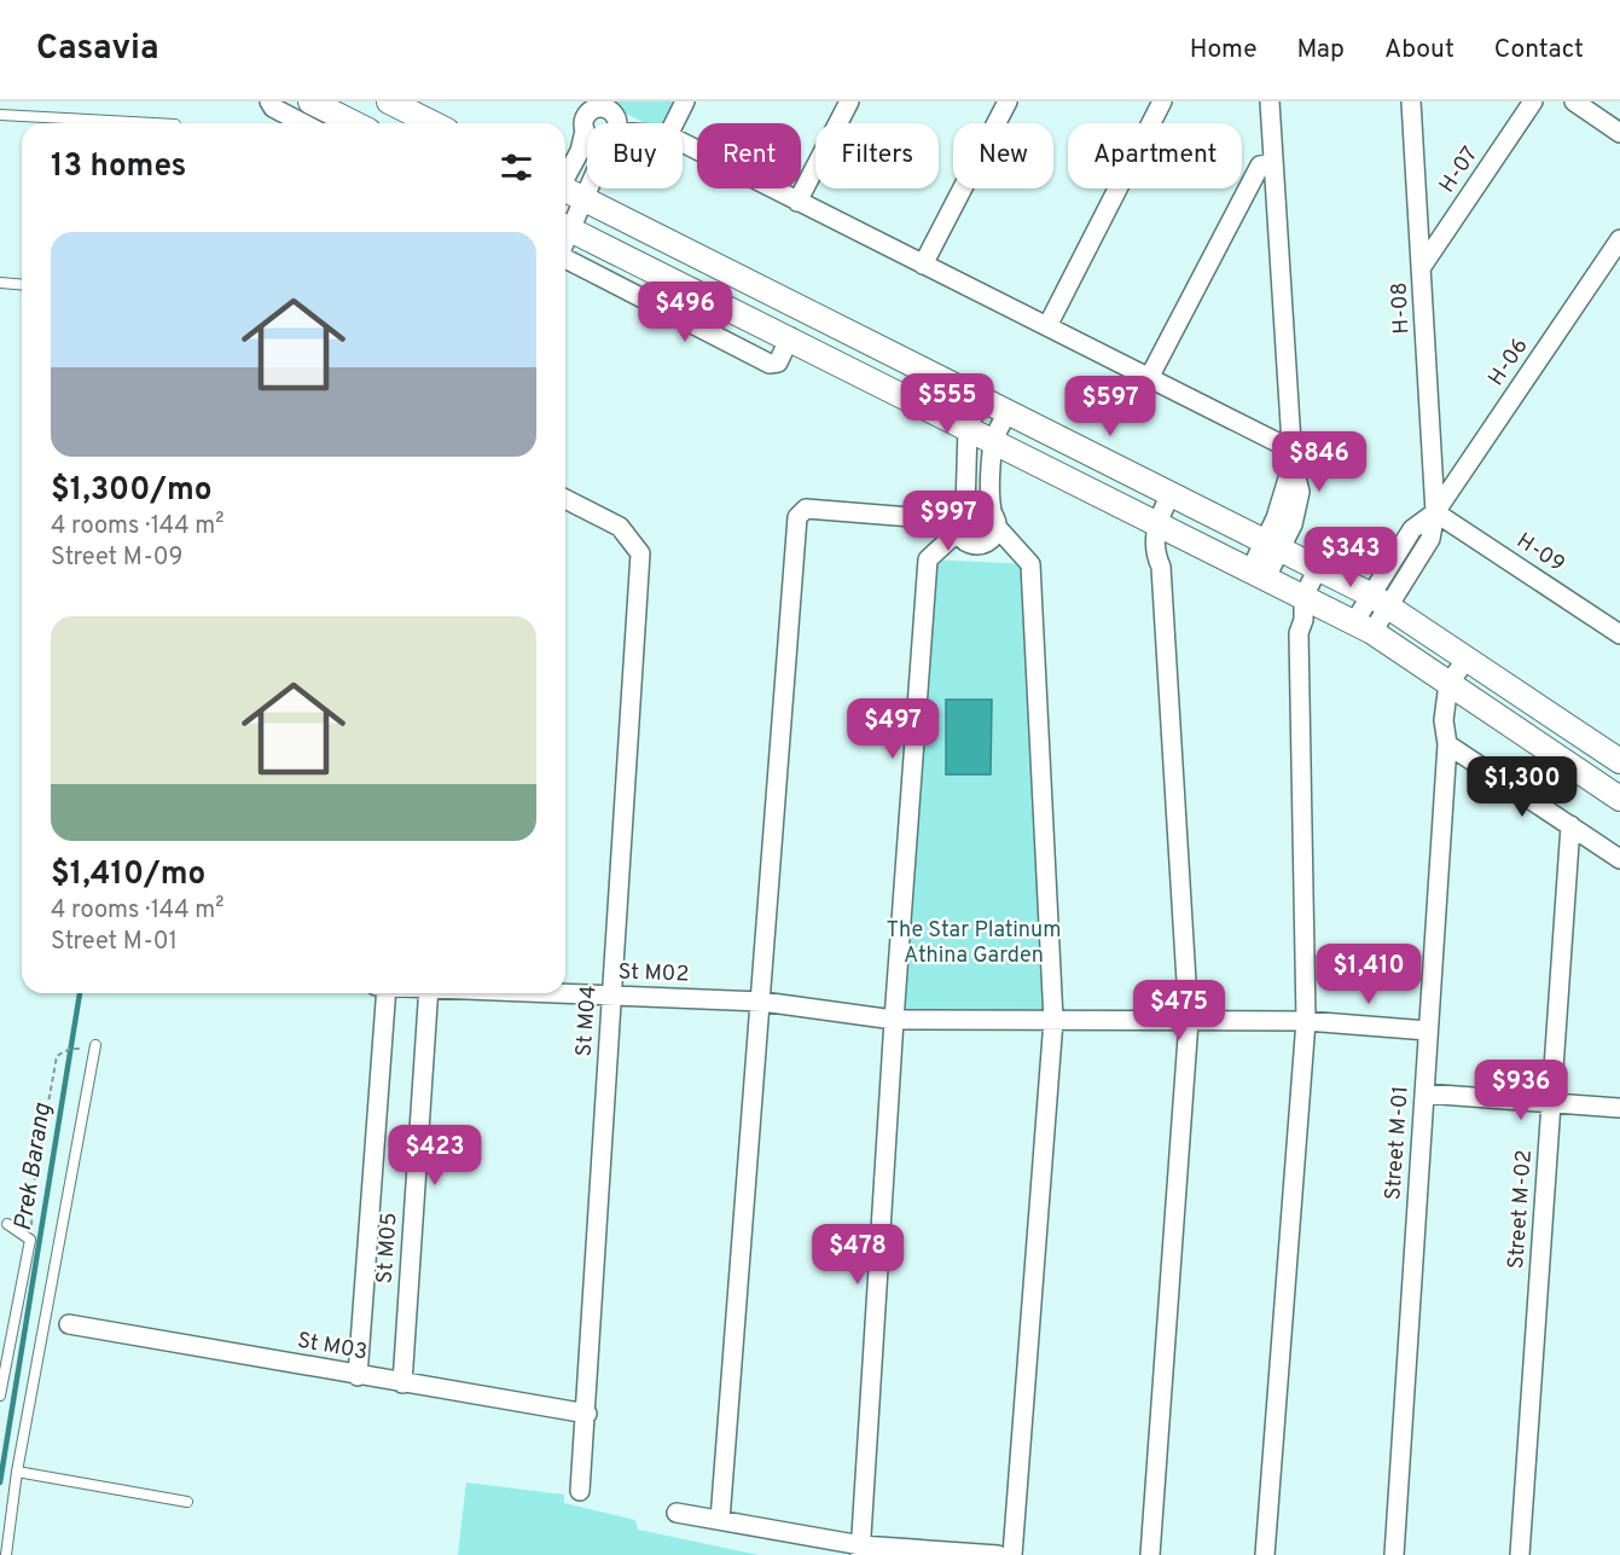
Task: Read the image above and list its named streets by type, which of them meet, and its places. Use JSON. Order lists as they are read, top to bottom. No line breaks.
{"streets":{"street":["H-07","H-08","H-06","H-09","St M02","St M04","Street M-01","Street M-02","St M05","St M03"]},"crossings":[["H-07","H-08"],["H-08","H-06"],["H-08","H-09"],["H-06","H-09"],["St M02","St M04"],["St M02","Street M-01"],["St M04","St M03"],["St M05","St M03"]],"water":["Prek Barang"],"parks":["The Star Platinum Athina Garden"],"page":{"header":"Casavia","nav":["Home","Map","About","Contact"],"chip":["Buy","Rent","Filters","New","Apartment"],"heading":"13 homes","list":[{"name":"$1,300/mo","note":"4 rooms · 144 m² · Street M-09"},{"name":"$1,410/mo","note":"4 rooms · 144 m² · Street M-01"}],"price":["$496","$555","$597","$846","$997","$343","$497","$1,300","$1,410","$475","$936","$423","$478"]}}
